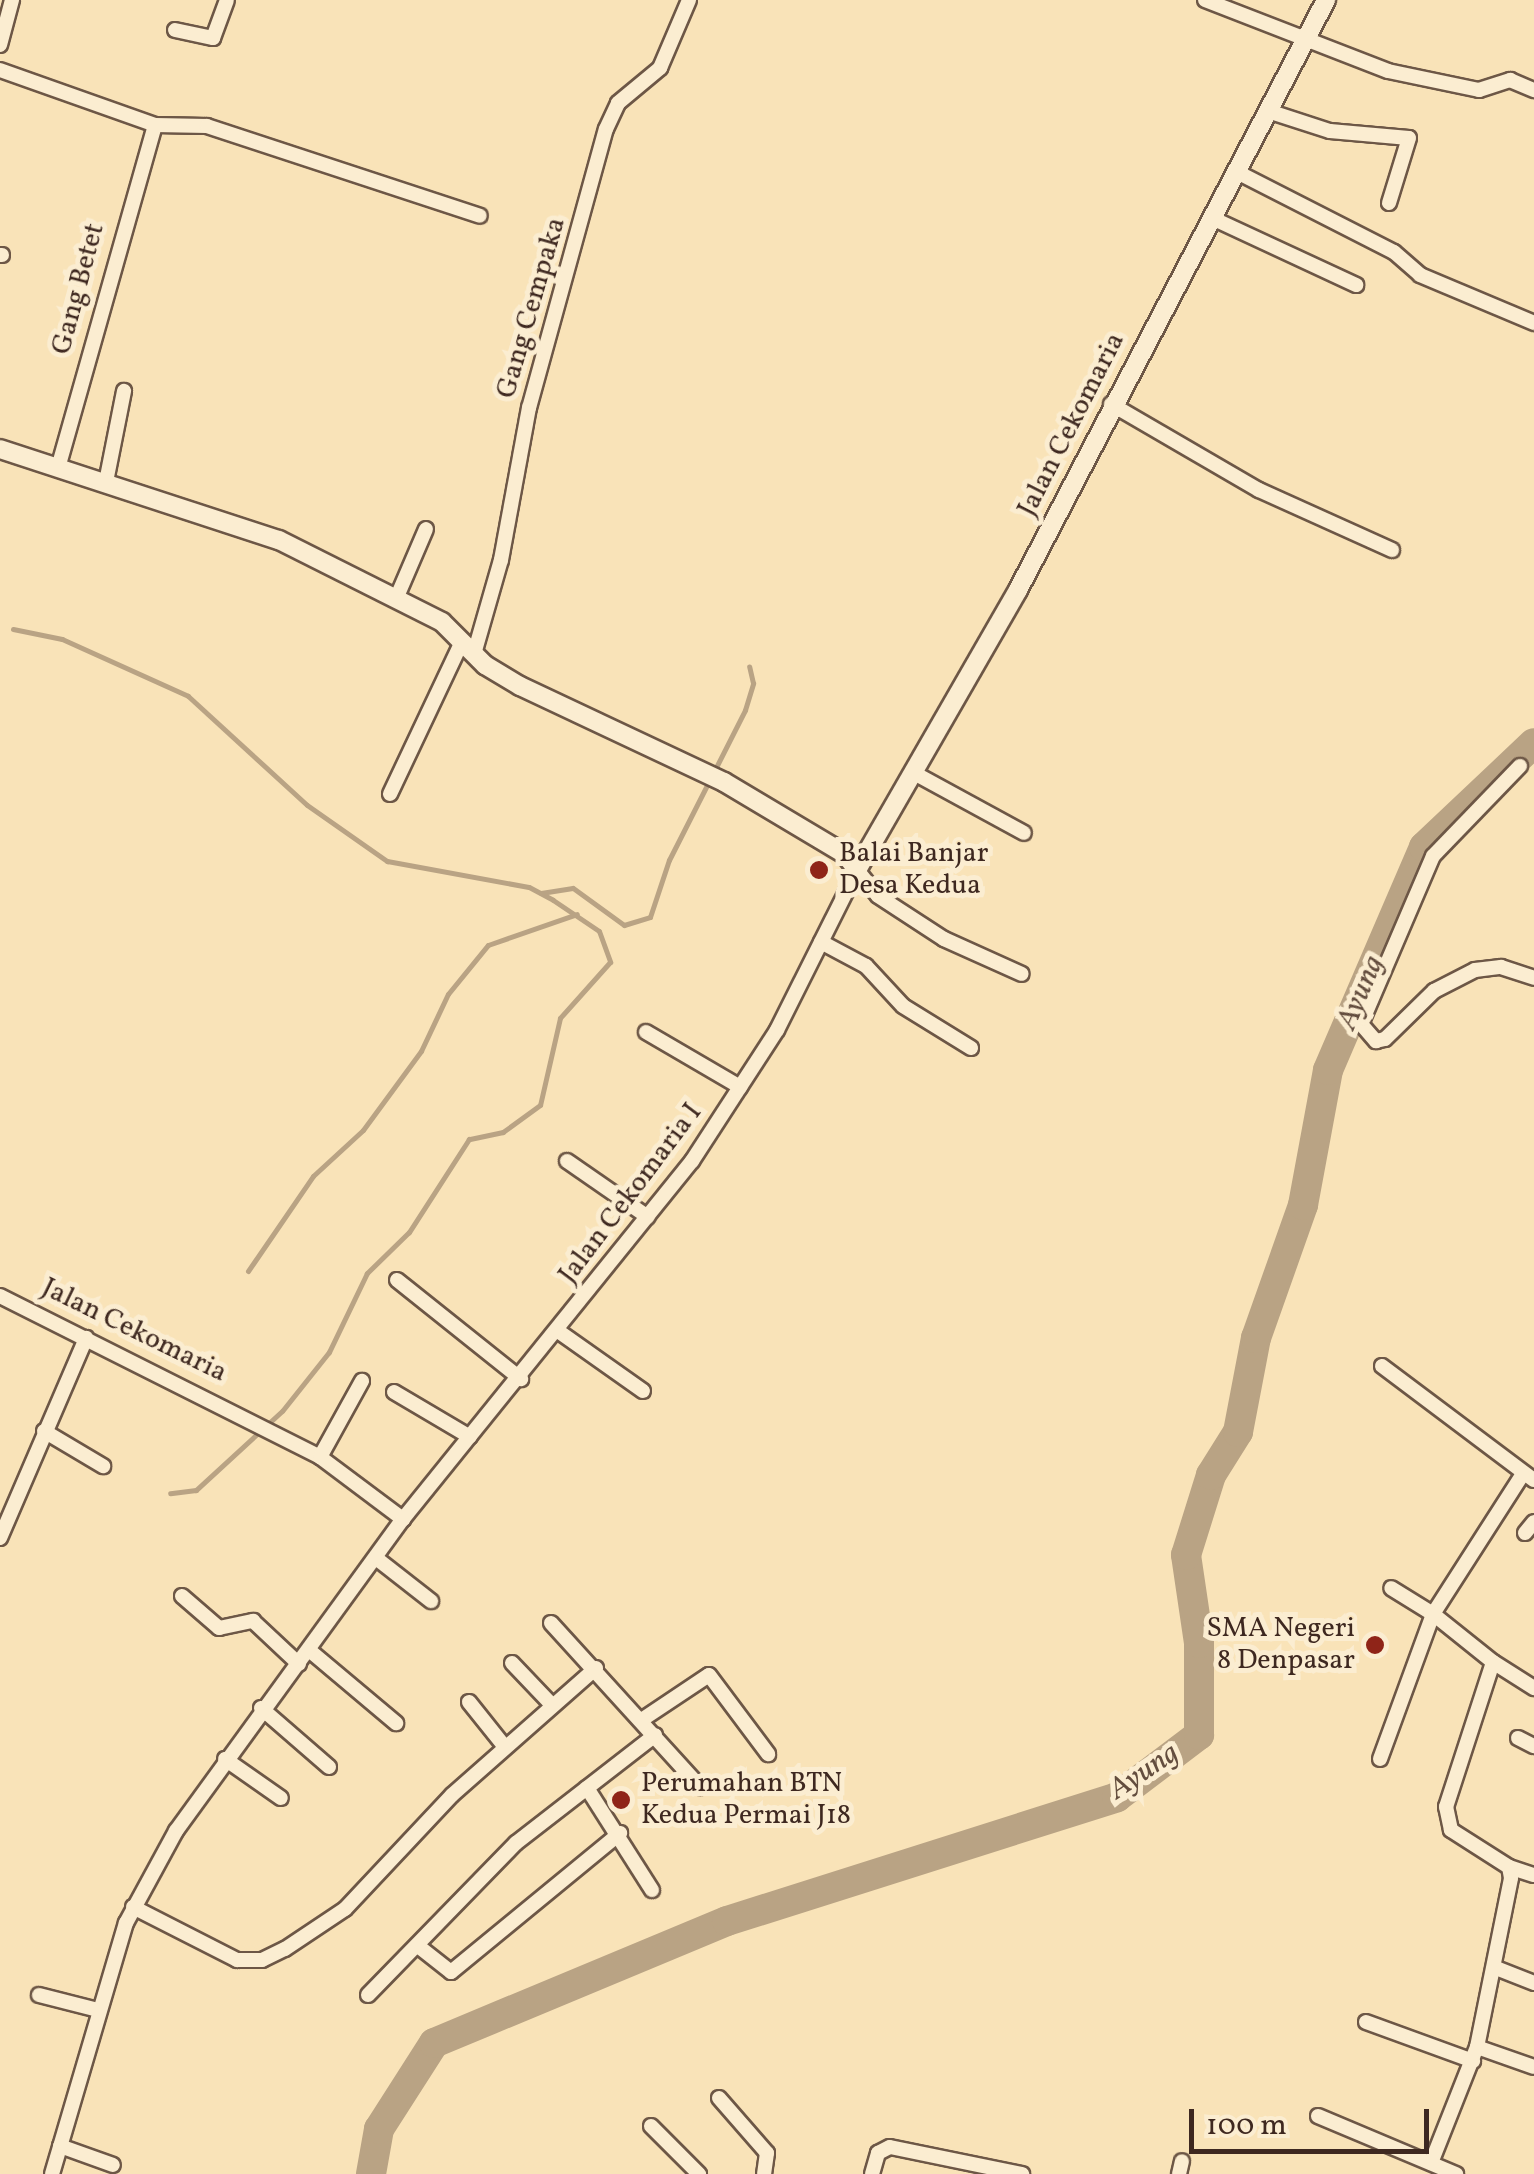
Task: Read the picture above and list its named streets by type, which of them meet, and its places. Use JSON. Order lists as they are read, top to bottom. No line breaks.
{"streets":{"street":["Gang Betet","Gang Cempaka","Jalan Cekomaria","Jalan Cekomaria I"]},"crossings":[["Jalan Cekomaria","Jalan Cekomaria I"]],"water":["Ayung"],"places":["Balai Banjar Desa Kedua","SMA Negeri 8 Denpasar","Perumahan BTN Kedua Permai J18"],"scale_bar":"100 m"}
